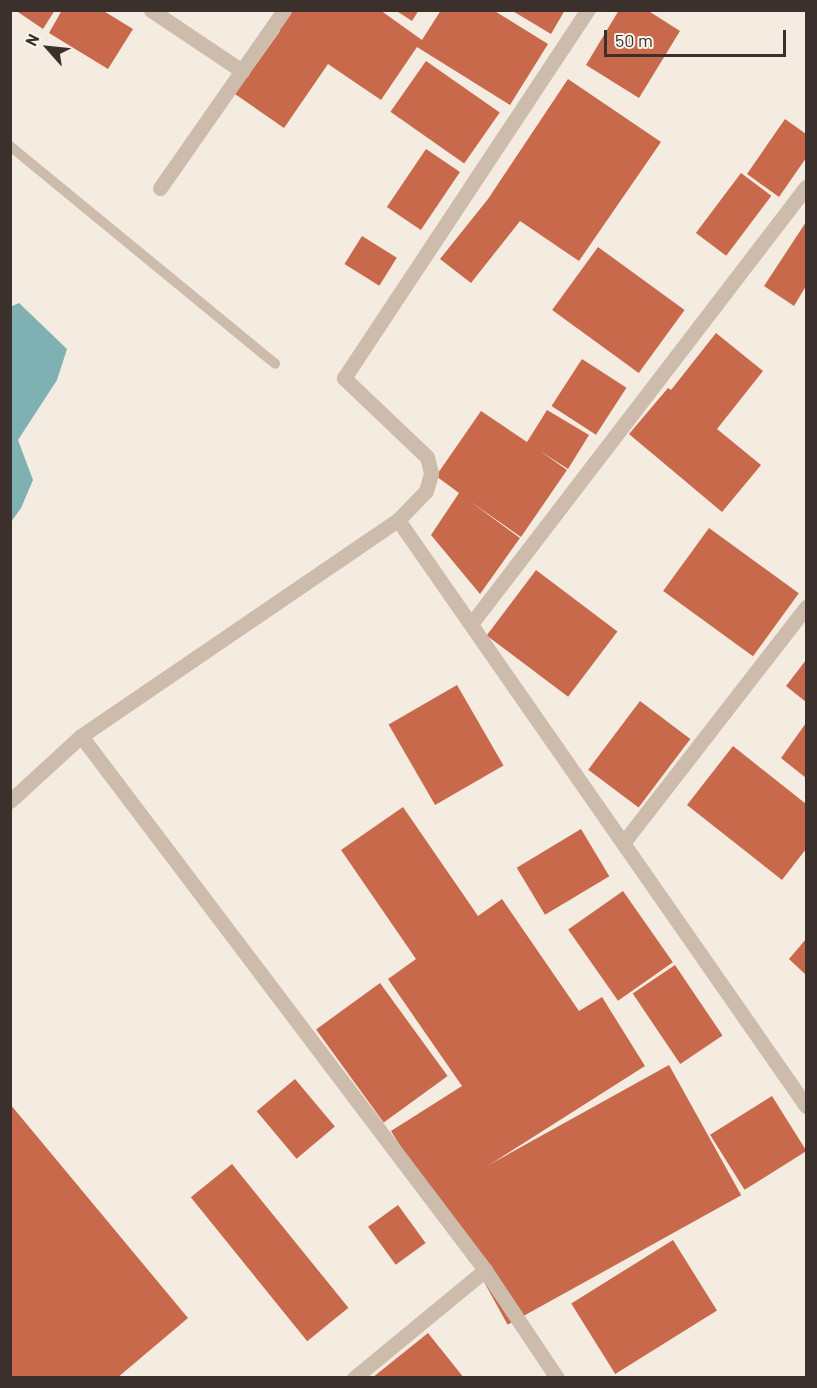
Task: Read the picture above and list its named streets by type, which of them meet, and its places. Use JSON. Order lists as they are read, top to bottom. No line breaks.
{"scale_bar":"50 m","north":"top left"}
